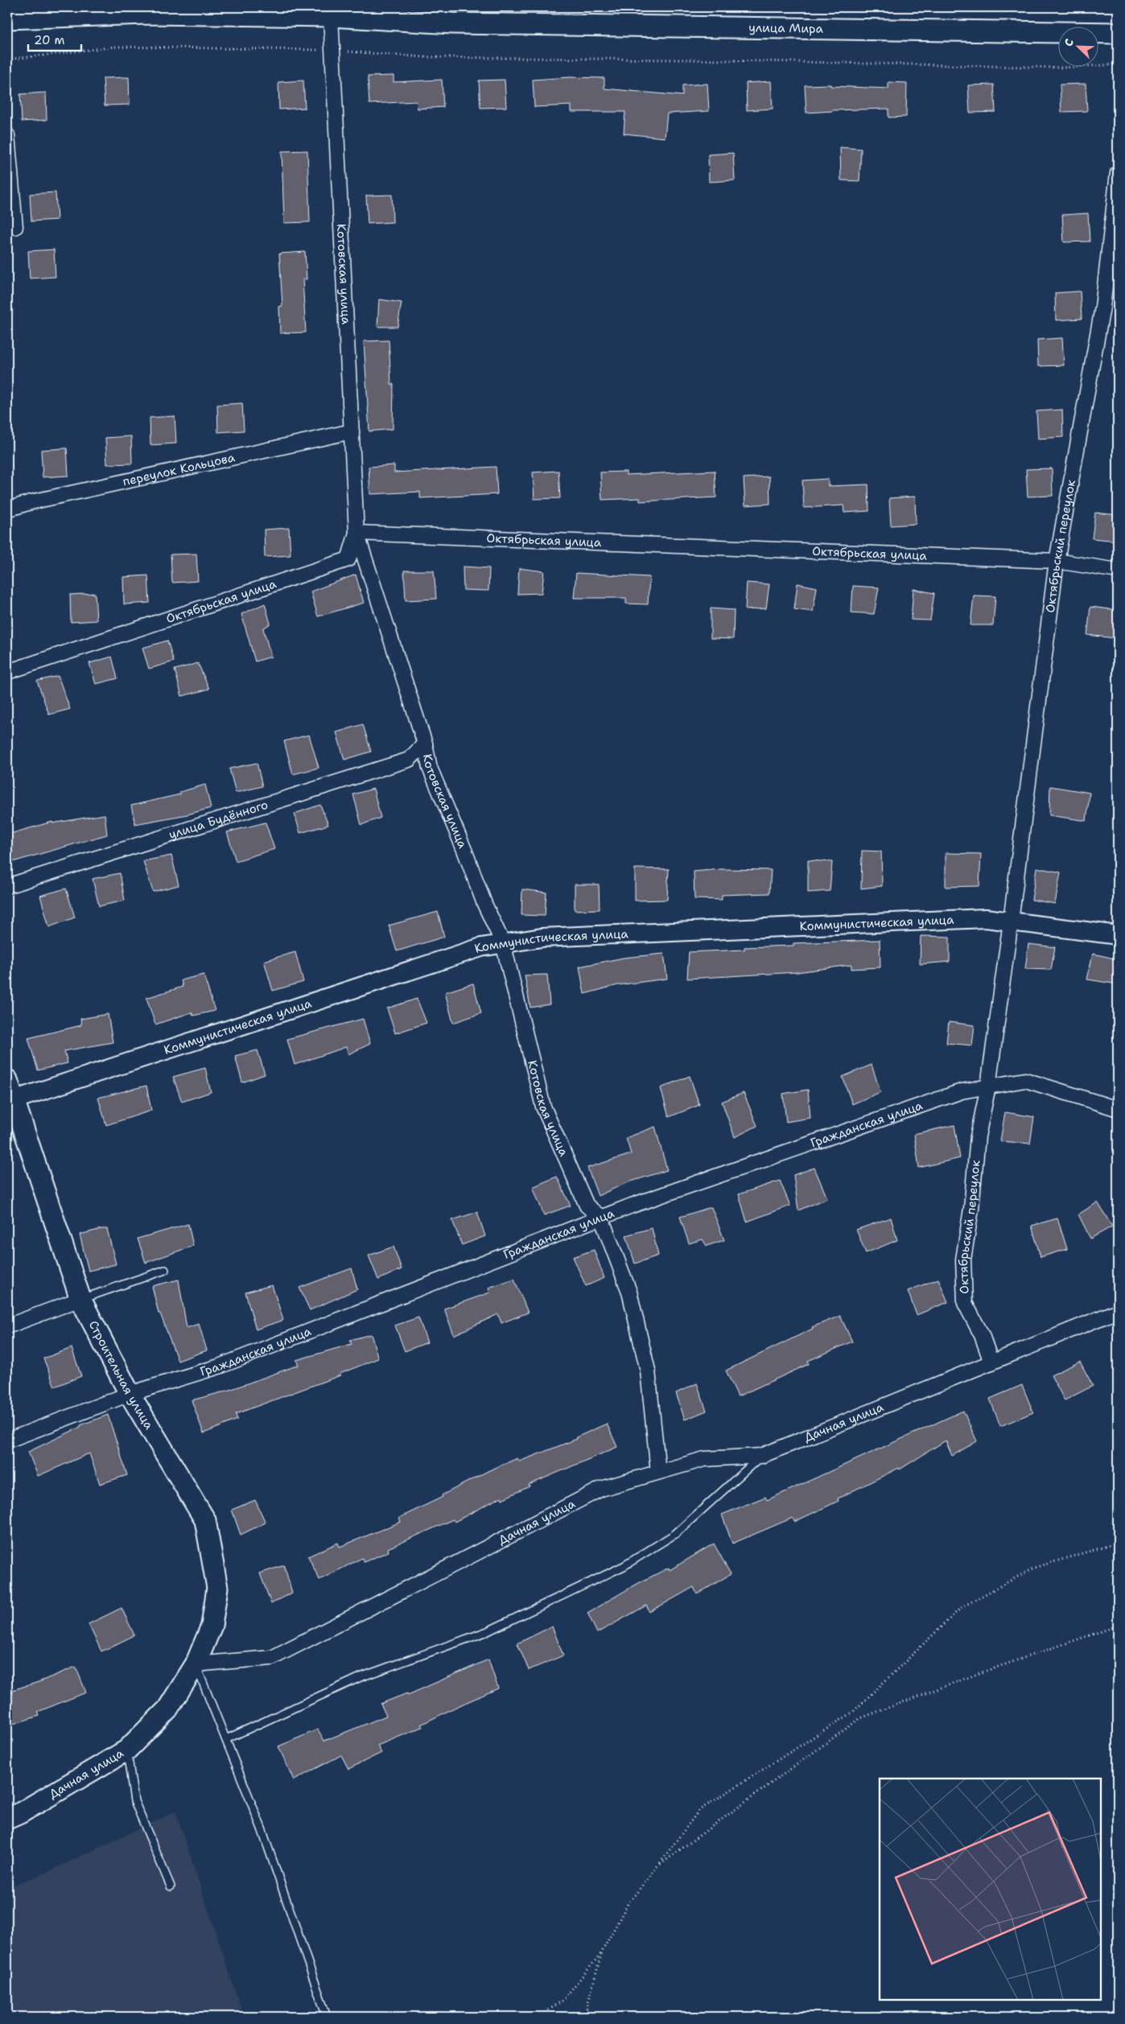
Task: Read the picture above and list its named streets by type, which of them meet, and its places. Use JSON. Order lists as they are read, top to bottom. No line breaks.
{"streets":{"main road":["улица Мира","Строительная улица","Дачная улица"],"street":["Котовская улица","переулок Кольцова","Октябрьская улица","Октябрьский переулок","улица Будённого","Коммунистическая улица","Гражданская улица"]},"crossings":[["улица Мира","Котовская улица"],["Котовская улица","переулок Кольцова"],["Котовская улица","Октябрьская улица"],["Котовская улица","улица Будённого"],["Котовская улица","Коммунистическая улица"],["Котовская улица","Гражданская улица"],["Котовская улица","Дачная улица"],["Октябрьская улица","Октябрьский переулок"],["Октябрьский переулок","Коммунистическая улица"],["Октябрьский переулок","Гражданская улица"],["Октябрьский переулок","Дачная улица"],["Коммунистическая улица","Строительная улица"],["Гражданская улица","Строительная улица"],["Строительная улица","Дачная улица"]],"scale_bar":"20 m","north":"top left"}
